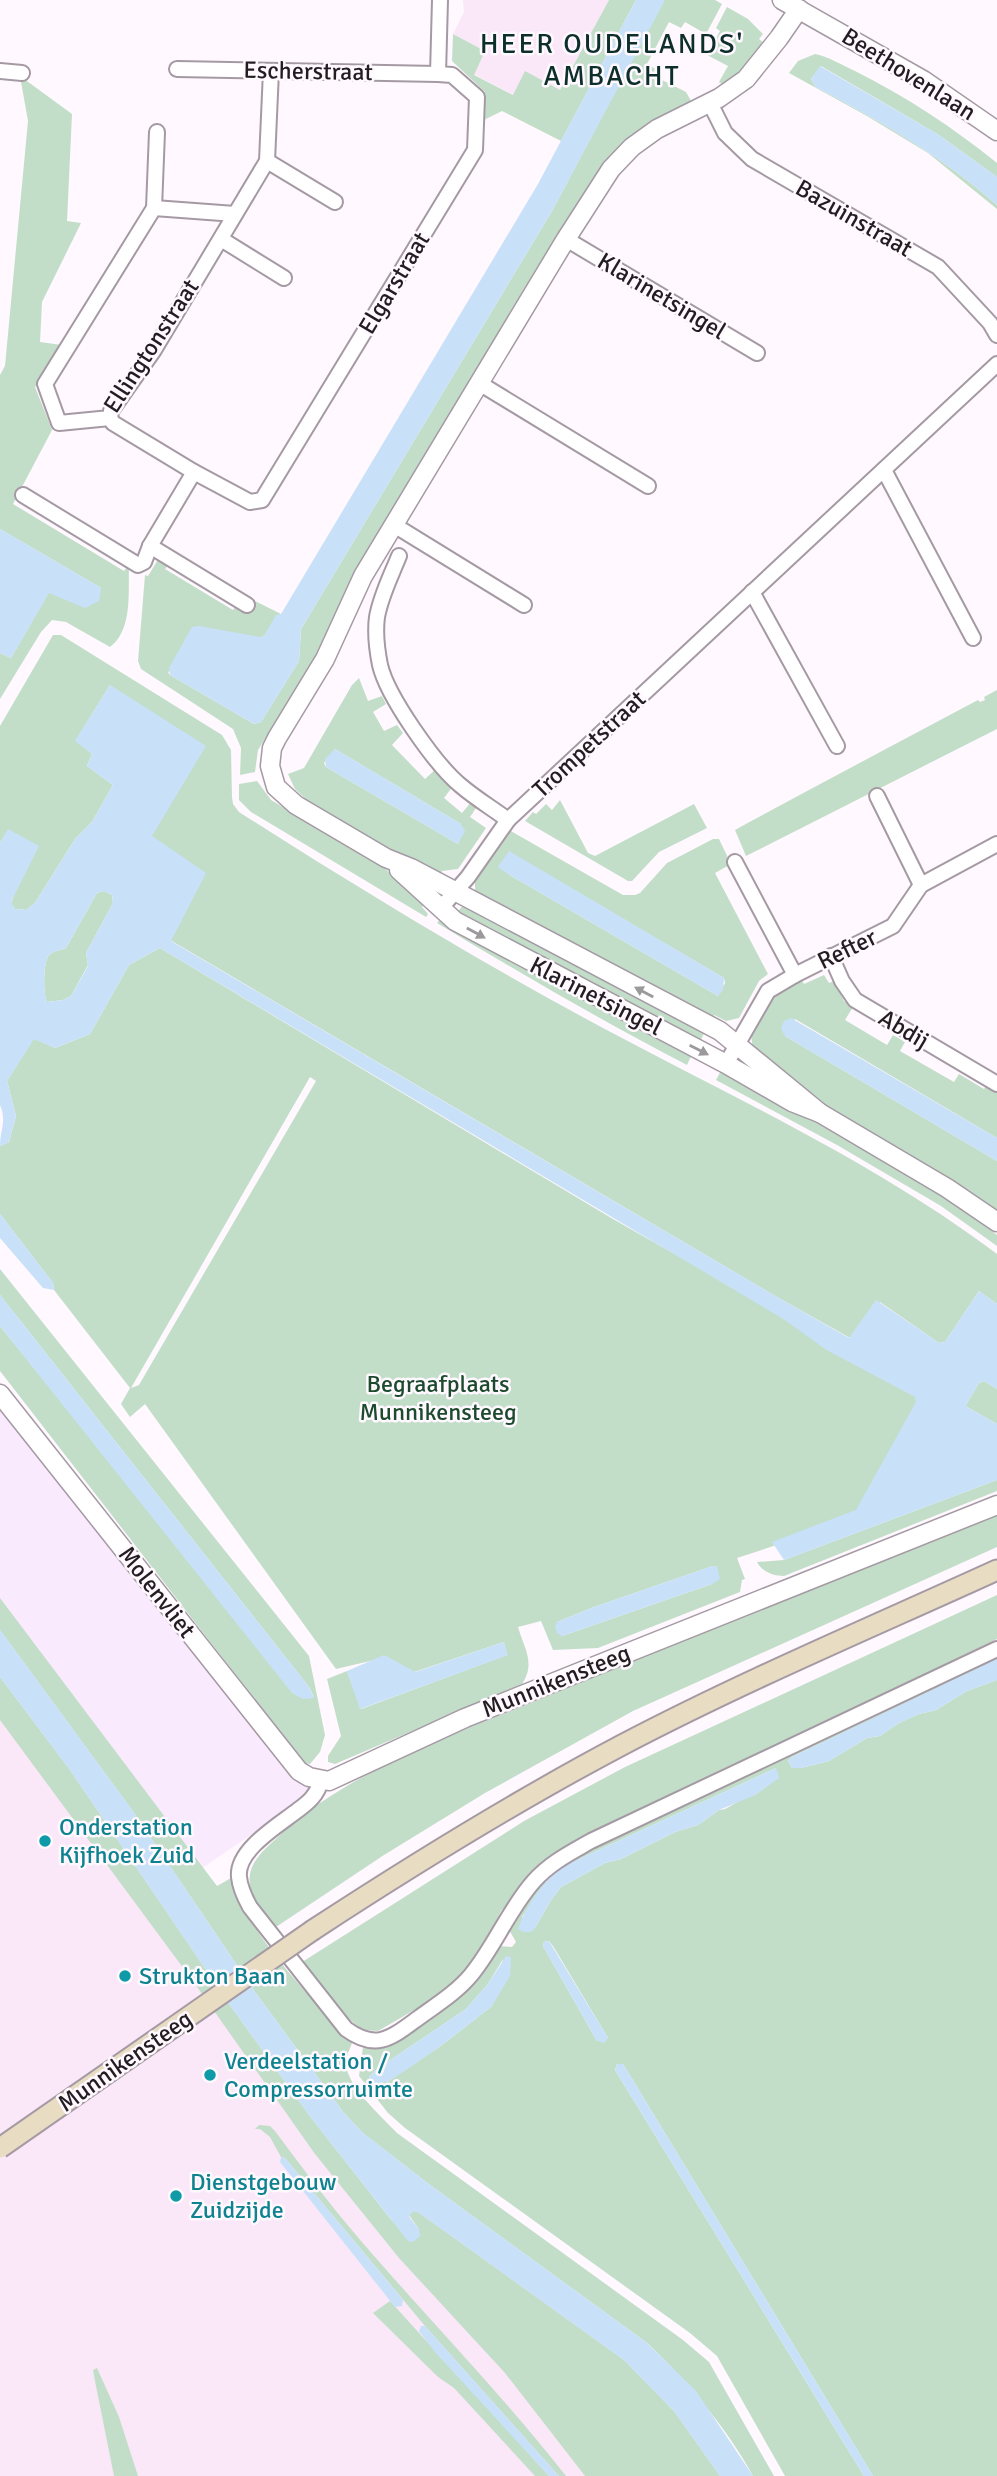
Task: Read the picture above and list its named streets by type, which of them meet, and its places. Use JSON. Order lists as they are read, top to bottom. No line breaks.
{"streets":{"main road":["Munnikensteeg"],"street":["Escherstraat","Beethovenlaan","Bazuinstraat","Elgarstraat","Klarinetsingel","Ellingtonstraat","Trompetstraat","Refter","Abdij","Molenvliet"]},"crossings":[["Escherstraat","Elgarstraat"],["Escherstraat","Ellingtonstraat"],["Beethovenlaan","Klarinetsingel"],["Bazuinstraat","Klarinetsingel"],["Elgarstraat","Ellingtonstraat"],["Klarinetsingel","Trompetstraat"],["Klarinetsingel","Refter"],["Refter","Abdij"],["Molenvliet","Munnikensteeg"]],"districts":["HEER OUDELANDS' AMBACHT"],"parks":["Begraafplaats Munnikensteeg"],"places":["Onderstation Kijfhoek Zuid","Strukton Baan","Verdeelstation / Compressorruimte","Dienstgebouw Zuidzijde"]}
